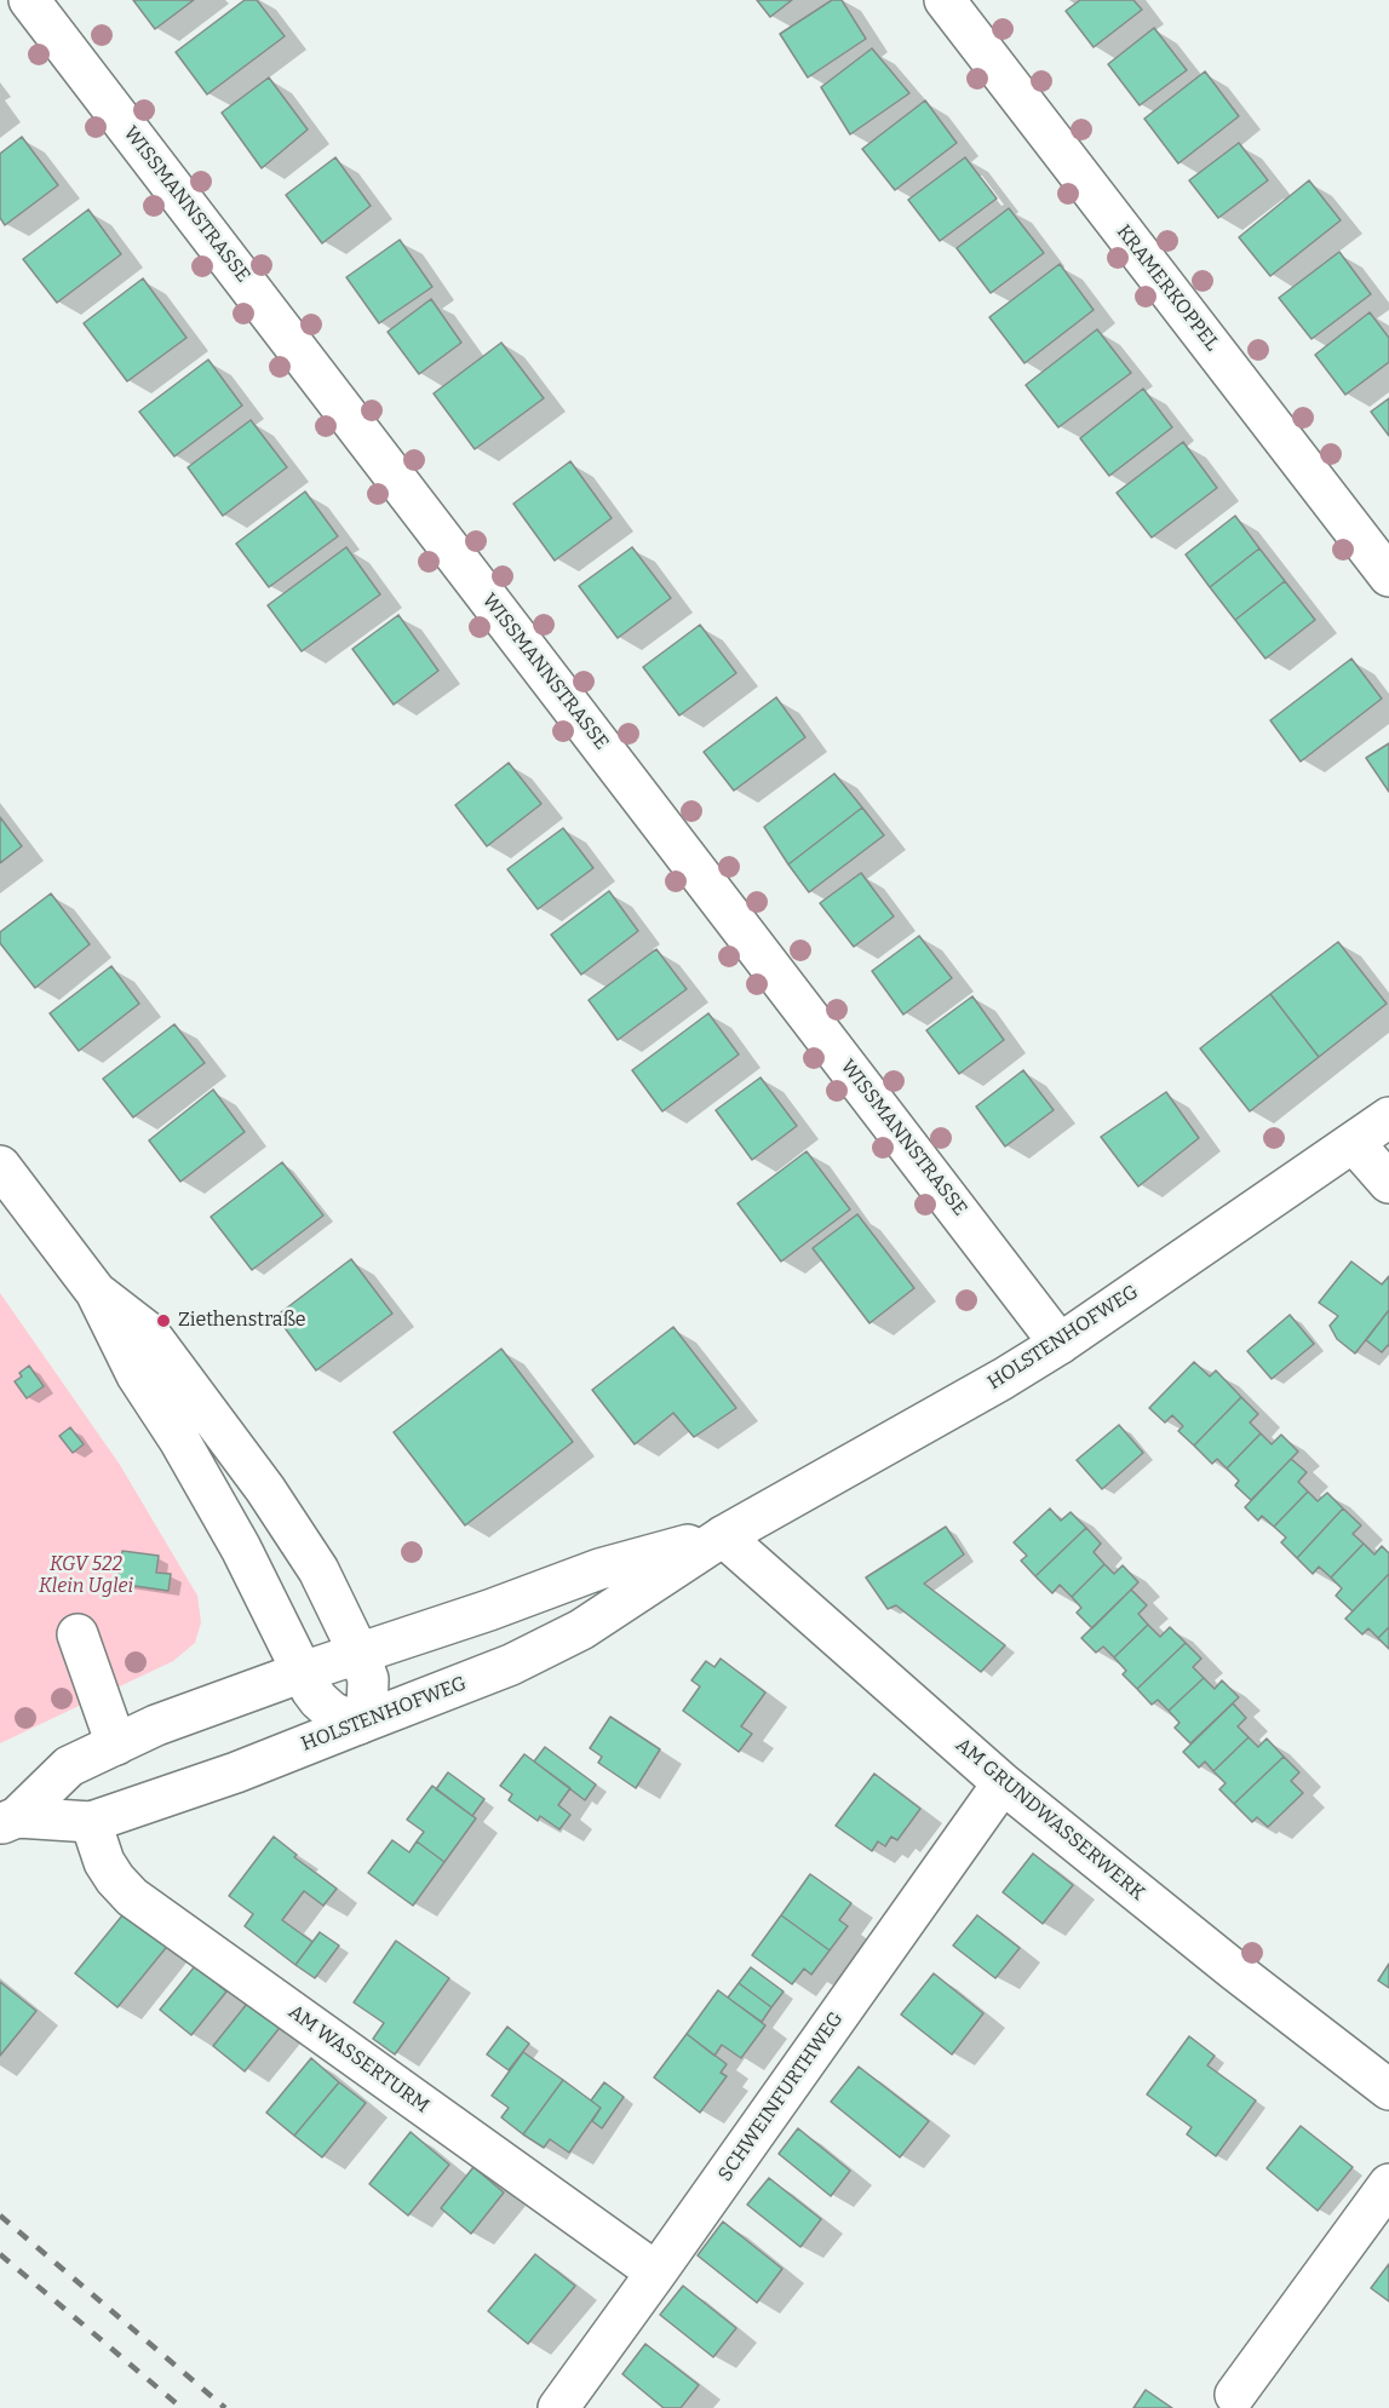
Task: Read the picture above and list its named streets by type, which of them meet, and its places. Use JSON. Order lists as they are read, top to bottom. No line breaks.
{"streets":{"street":["WISSMANNSTRASSE","KRAMERKOPPEL","HOLSTENHOFWEG","AM GRUNDWASSERWERK","AM WASSERTURM","SCHWEINFURTHWEG"]},"crossings":[["WISSMANNSTRASSE","HOLSTENHOFWEG"],["HOLSTENHOFWEG","AM GRUNDWASSERWERK"],["HOLSTENHOFWEG","AM WASSERTURM"],["AM GRUNDWASSERWERK","SCHWEINFURTHWEG"],["AM WASSERTURM","SCHWEINFURTHWEG"]],"parks":["KGV 522 Klein Uglei"],"places":["Ziethenstraße"]}
